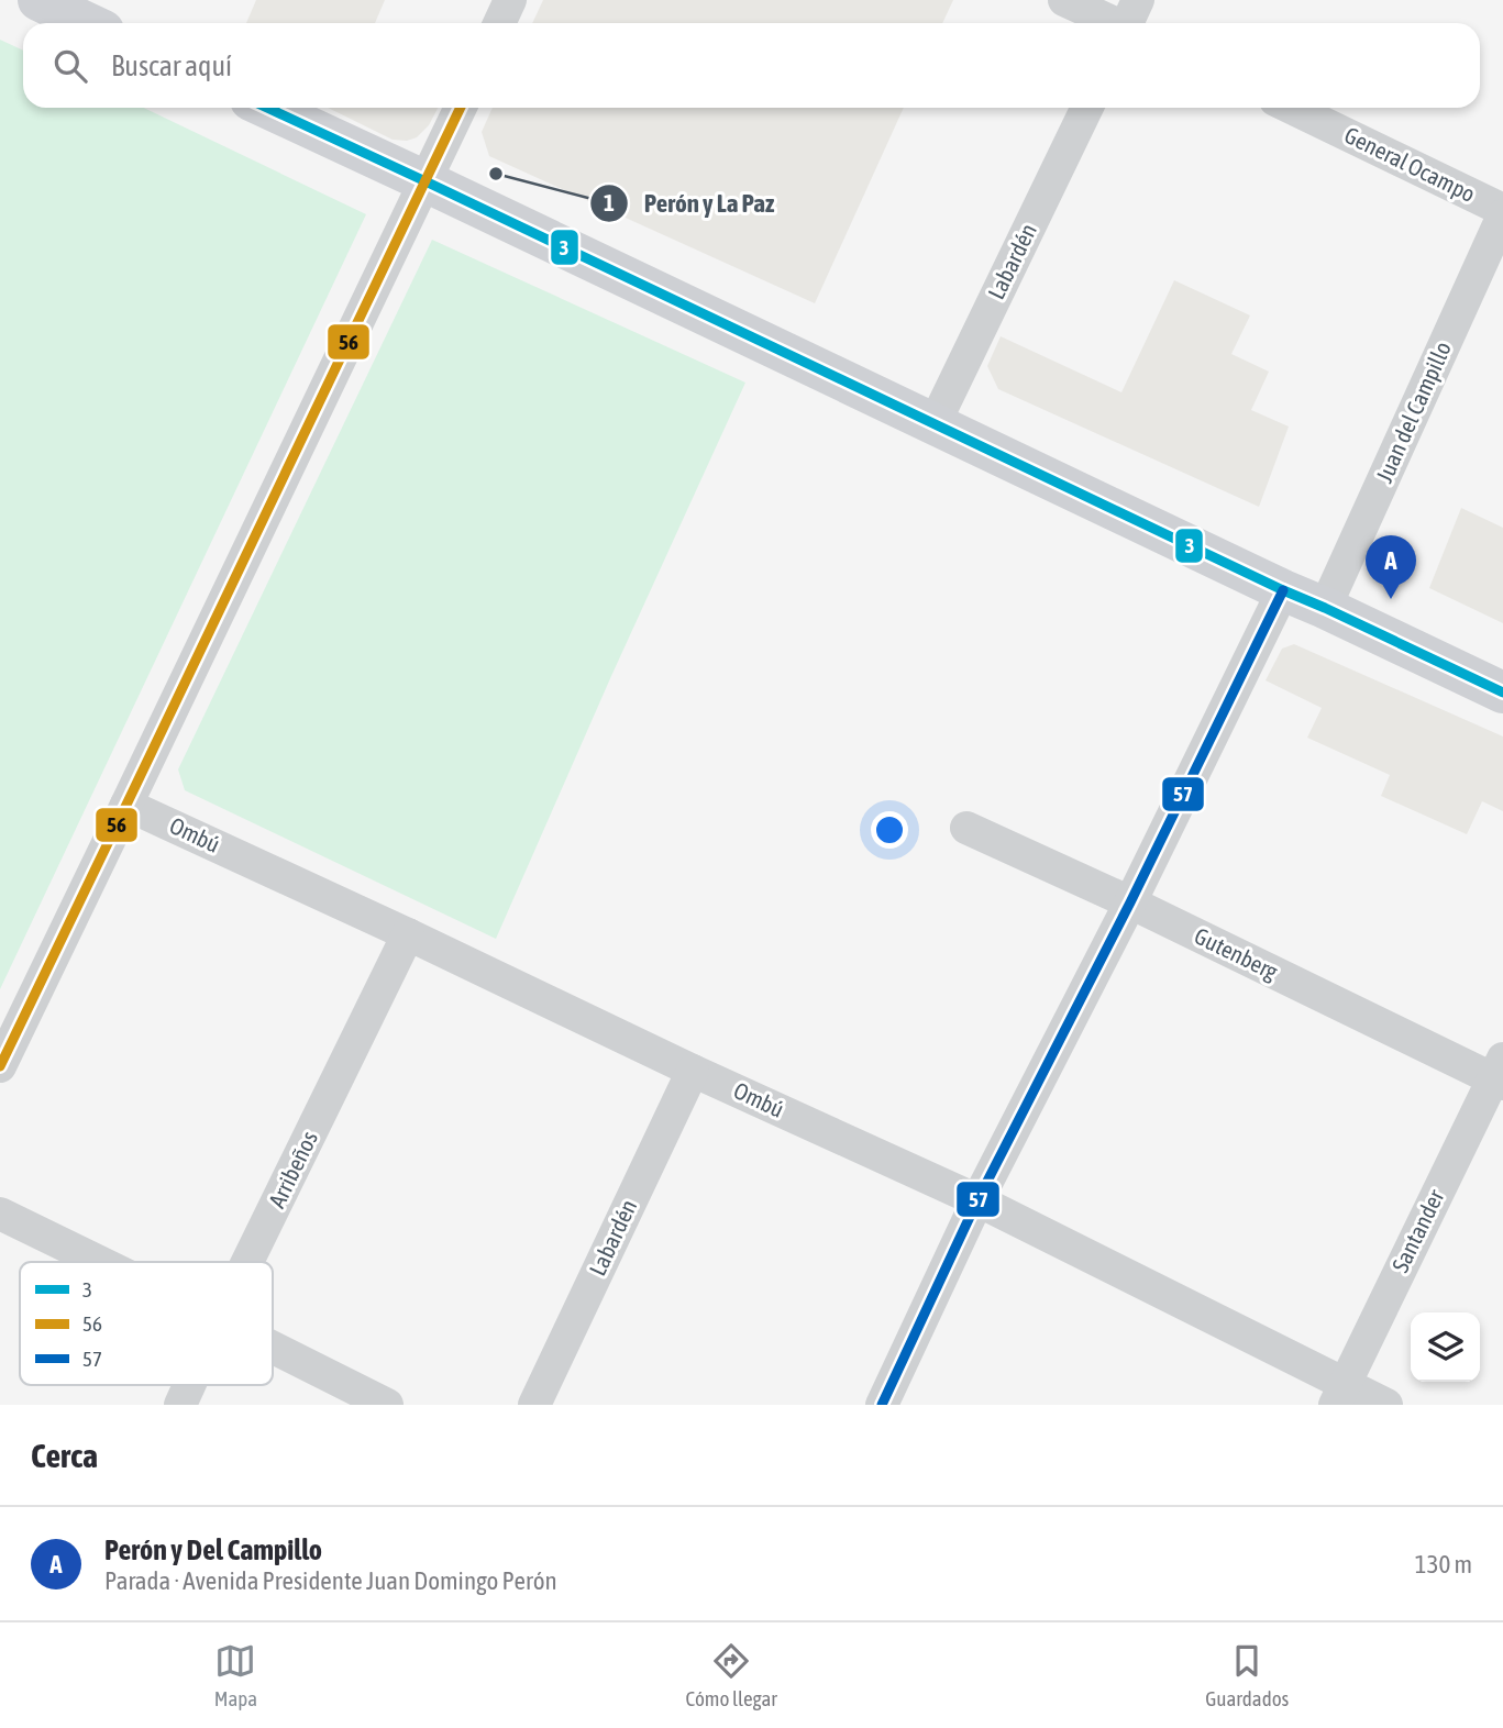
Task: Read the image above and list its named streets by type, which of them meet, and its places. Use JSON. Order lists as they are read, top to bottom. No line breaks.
{"streets":{"street":["General Ocampo","Labardén","Juan del Campillo","Ombú","Gutenberg","Arribeños","Santander"]},"crossings":[["General Ocampo","Juan del Campillo"],["Labardén","Ombú"],["Ombú","Arribeños"],["Ombú","Santander"],["Gutenberg","Santander"]],"places":["Perón y La Paz"],"lines":["transit line 3","transit line 56","transit line 57"],"legend":["3","56","57"],"page":{"search":"Buscar aquí","pins":"A","heading":"Cerca","list":[{"mark":"A","name":"Perón y Del Campillo","note":"Parada · Avenida Presidente Juan Domingo Perón","value":"130 m"}],"nav":["Mapa","Cómo llegar","Guardados"]}}
